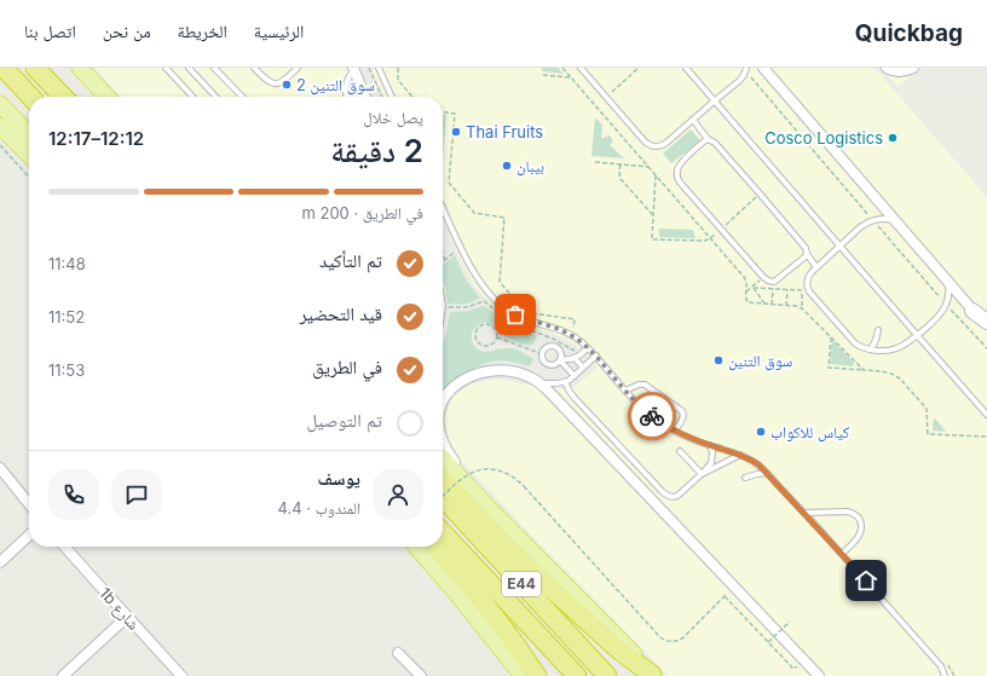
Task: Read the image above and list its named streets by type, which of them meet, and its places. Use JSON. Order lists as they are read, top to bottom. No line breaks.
{"streets":{"highway":["E44"],"street":["1b شارع"]},"places":["سوق التنين 2","Thai Fruits","Cosco Logistics","بيبان","سوق التنين","كياس للاكواب"],"page":{"header":"Quickbag","nav":["الرئيسية","الخريطة","من نحن","اتصل بنا"],"heading":["2 دقيقة","يصل خلال","12:12–12:17"],"panel":["يوسف","المندوب · 4.4"],"bar":"في الطريق · 200 m","list":[["تم التأكيد","11:48"],["قيد التحضير","11:52"],["في الطريق","11:53"],"تم التوصيل"]}}
